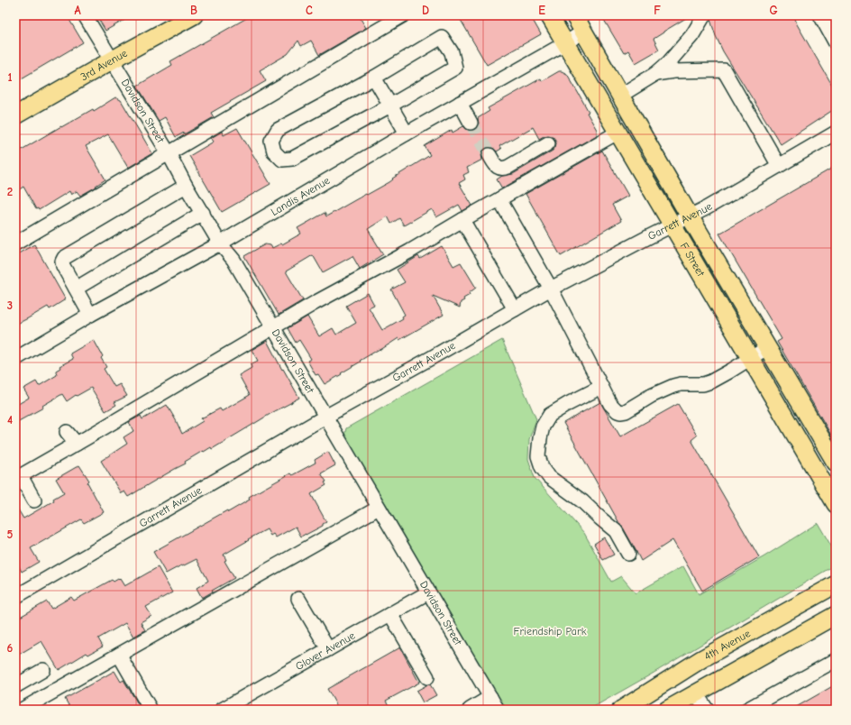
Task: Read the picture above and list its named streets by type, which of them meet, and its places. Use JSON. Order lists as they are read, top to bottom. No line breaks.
{"streets":{"main road":["3rd Avenue","F Street","4th Avenue"],"street":["Davidson Street","Landis Avenue","Garrett Avenue","Glover Avenue"]},"crossings":[["3rd Avenue","Davidson Street"],["Davidson Street","Landis Avenue"],["Davidson Street","Garrett Avenue"],["Davidson Street","Glover Avenue"],["Landis Avenue","F Street"],["Garrett Avenue","F Street"]],"parks":["Friendship Park"],"grid":{"columns":["A","B","C","D","E","F","G"],"rows":["1","2","3","4","5","6"]}}
